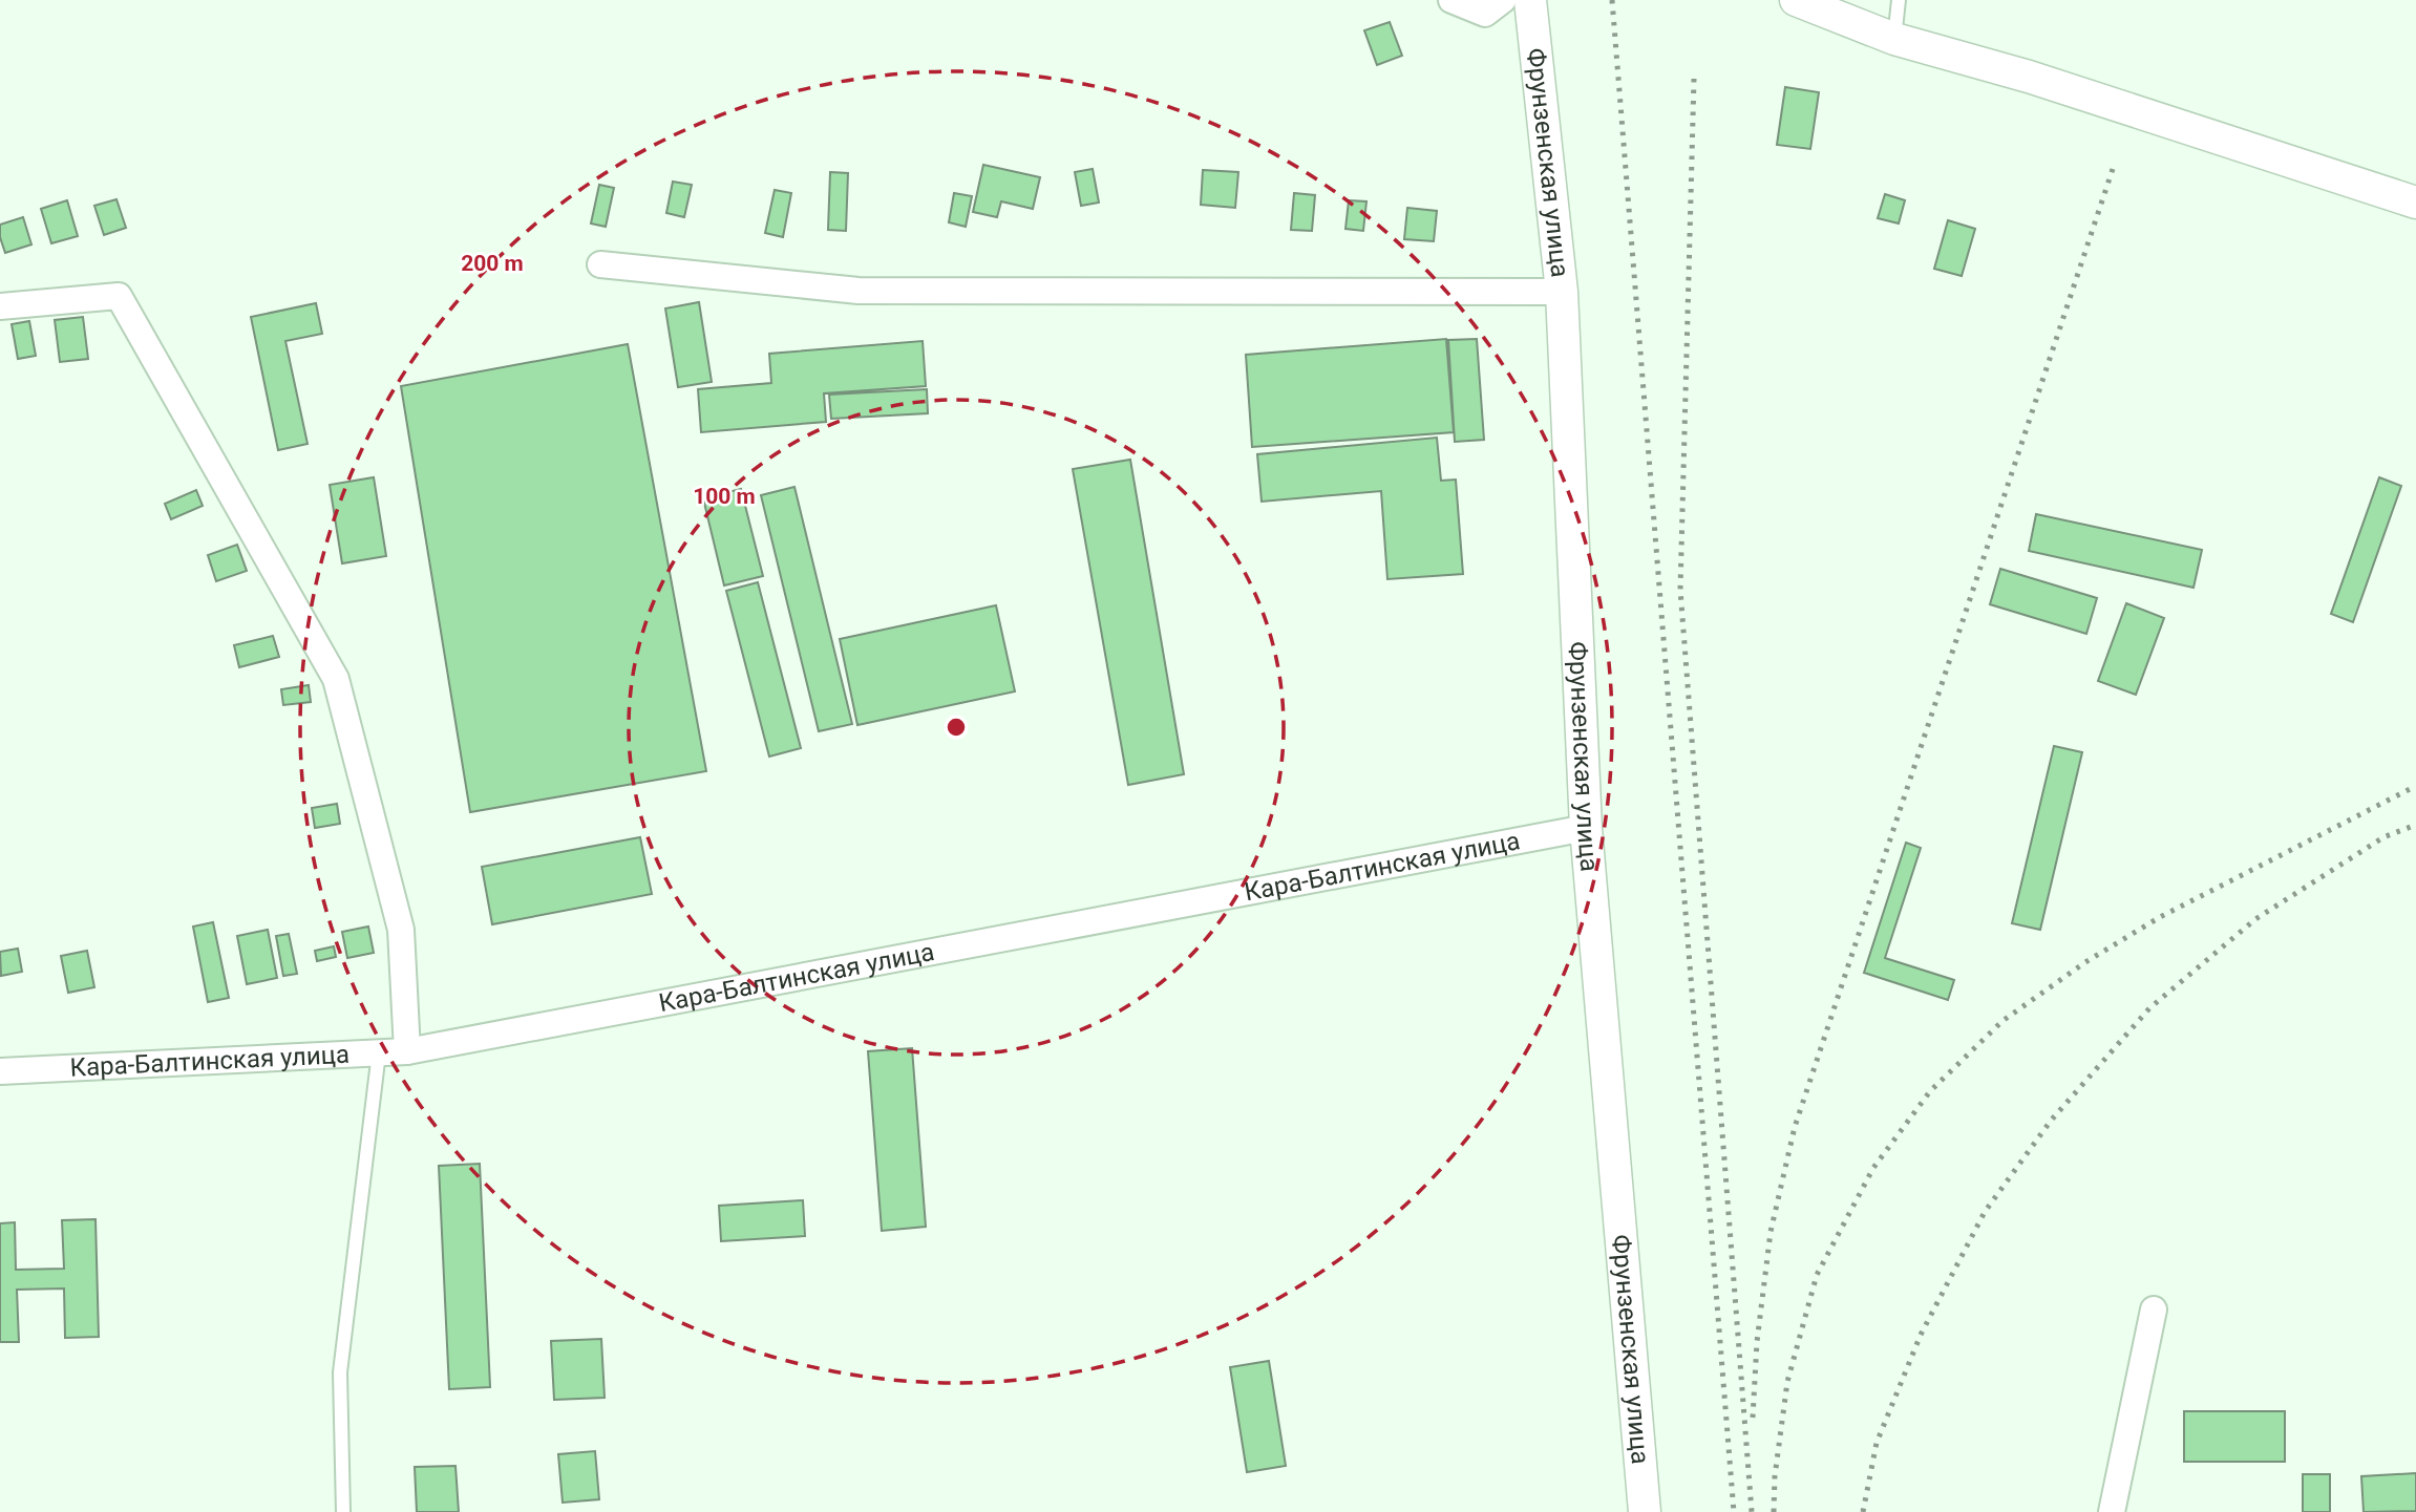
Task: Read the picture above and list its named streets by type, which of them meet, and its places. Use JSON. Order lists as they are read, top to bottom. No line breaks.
{"streets":{"street":["Фрунзенская улица","Кара-Балтинская улица"]},"crossings":[["Фрунзенская улица","Кара-Балтинская улица"]],"rings":["200 m","100 m"]}
